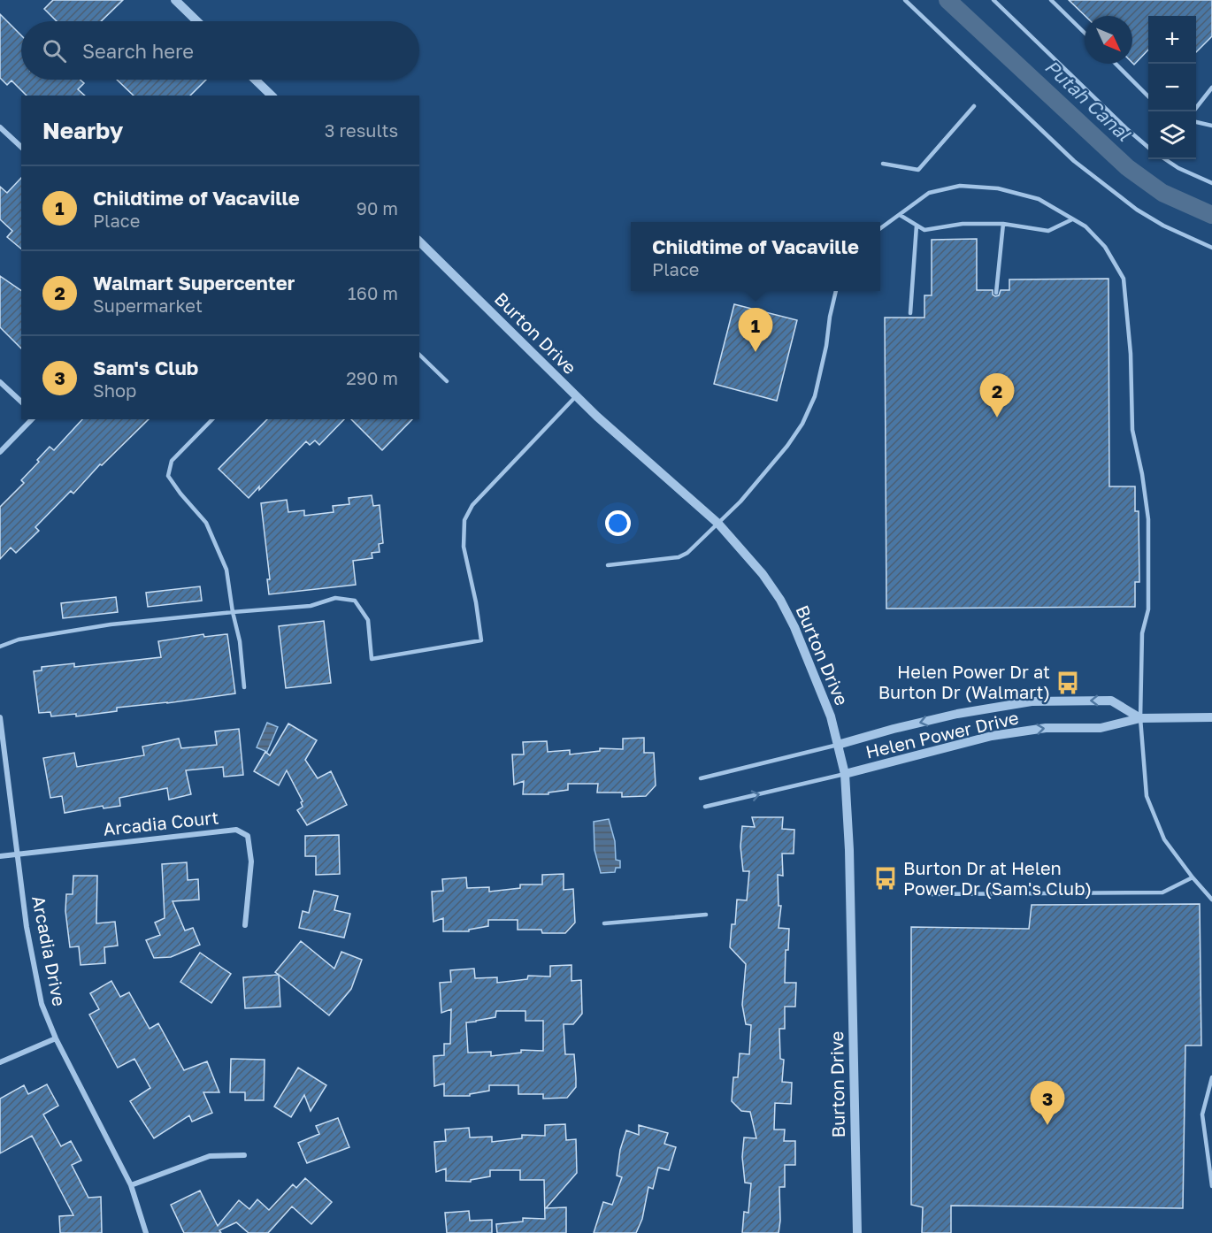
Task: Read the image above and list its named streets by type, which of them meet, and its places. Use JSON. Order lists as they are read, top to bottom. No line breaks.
{"streets":{"street":["Burton Drive","Helen Power Drive","Arcadia Court","Arcadia Drive"]},"crossings":[["Burton Drive","Helen Power Drive"],["Arcadia Court","Arcadia Drive"]],"water":["Putah Canal"],"places":{"bus stop":["Helen Power Dr at Burton Dr (Walmart)","Burton Dr at Helen Power Dr (Sam's Club)"]},"north":"bottom right","page":{"map_buttons":["+","−"],"search":"Search here","heading":["Nearby","3 results"],"list":[{"mark":"1","name":"Childtime of Vacaville","note":"Place","value":"90 m"},{"mark":"2","name":"Walmart Supercenter","note":"Supermarket","value":"160 m"},{"mark":"3","name":"Sam's Club","note":"Shop","value":"290 m"}],"popup":["Childtime of Vacaville","Place"],"pins":["1","2","3"]}}
